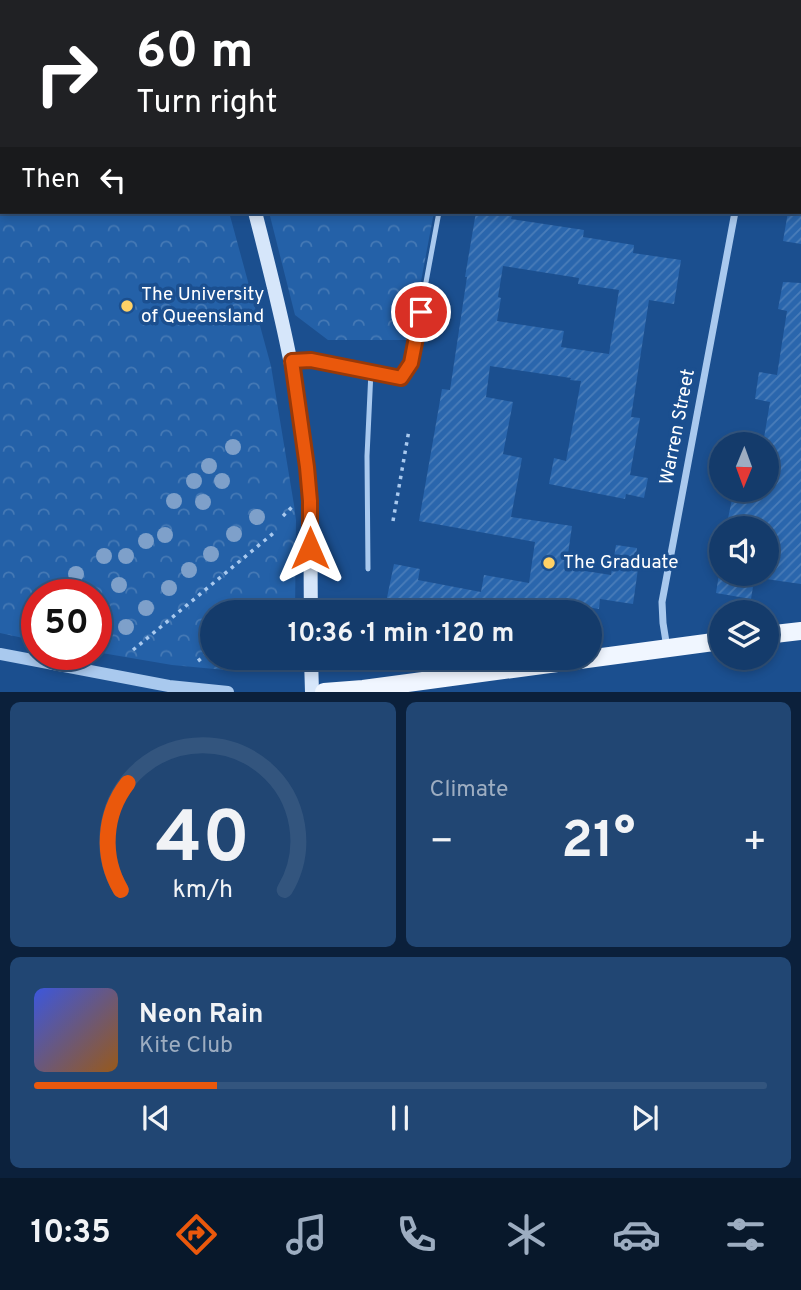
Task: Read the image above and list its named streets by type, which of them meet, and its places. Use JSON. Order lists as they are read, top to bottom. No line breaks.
{"streets":{"street":["Warren Street"]},"places":["The University of Queensland","The Graduate"],"north":"bottom","page":{"turn":["60 m","Turn right"],"then":"Then","limit":"50","trip":"10:36 · 1 min · 120 m","tile":"Climate","heat":["−","21°","+"],"song":["Neon Rain","Kite Club"],"tabs":"10:35","gauge":["40","km/h"]}}
